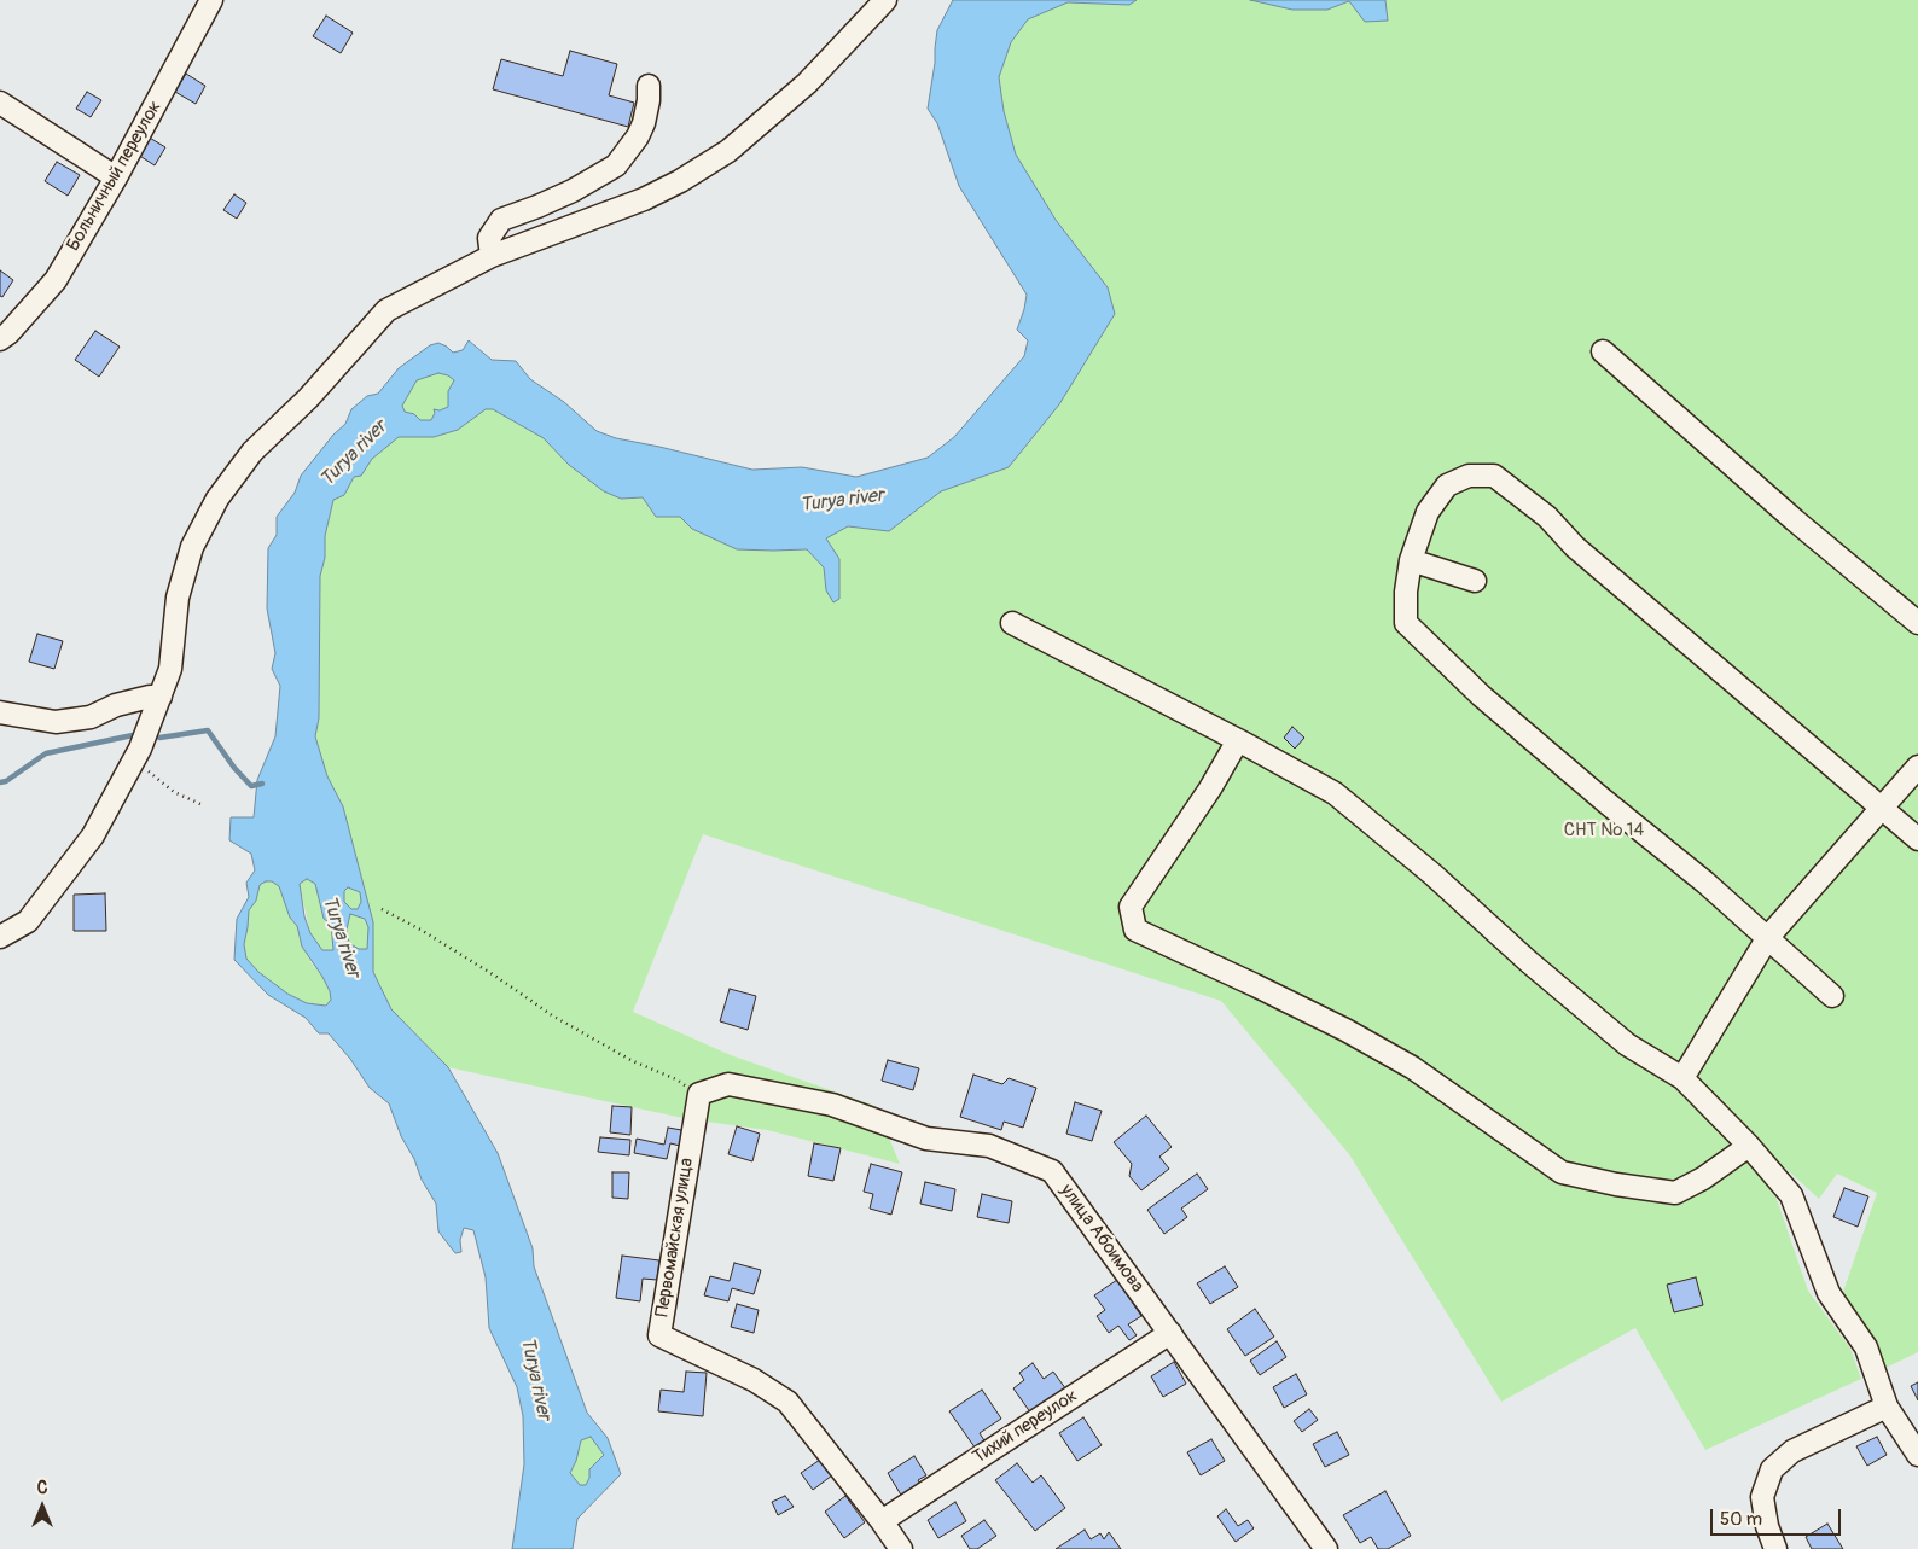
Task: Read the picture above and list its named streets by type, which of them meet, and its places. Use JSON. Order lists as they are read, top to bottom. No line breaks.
{"streets":{"street":["Больничный переулок","Первомайская улица","улица Абоимова","Тихий переулок"]},"crossings":[["Первомайская улица","улица Абоимова"],["Первомайская улица","Тихий переулок"],["улица Абоимова","Тихий переулок"]],"water":["Turya river"],"parks":["СНТ № 14"],"scale_bar":"50 m","north":"top"}
